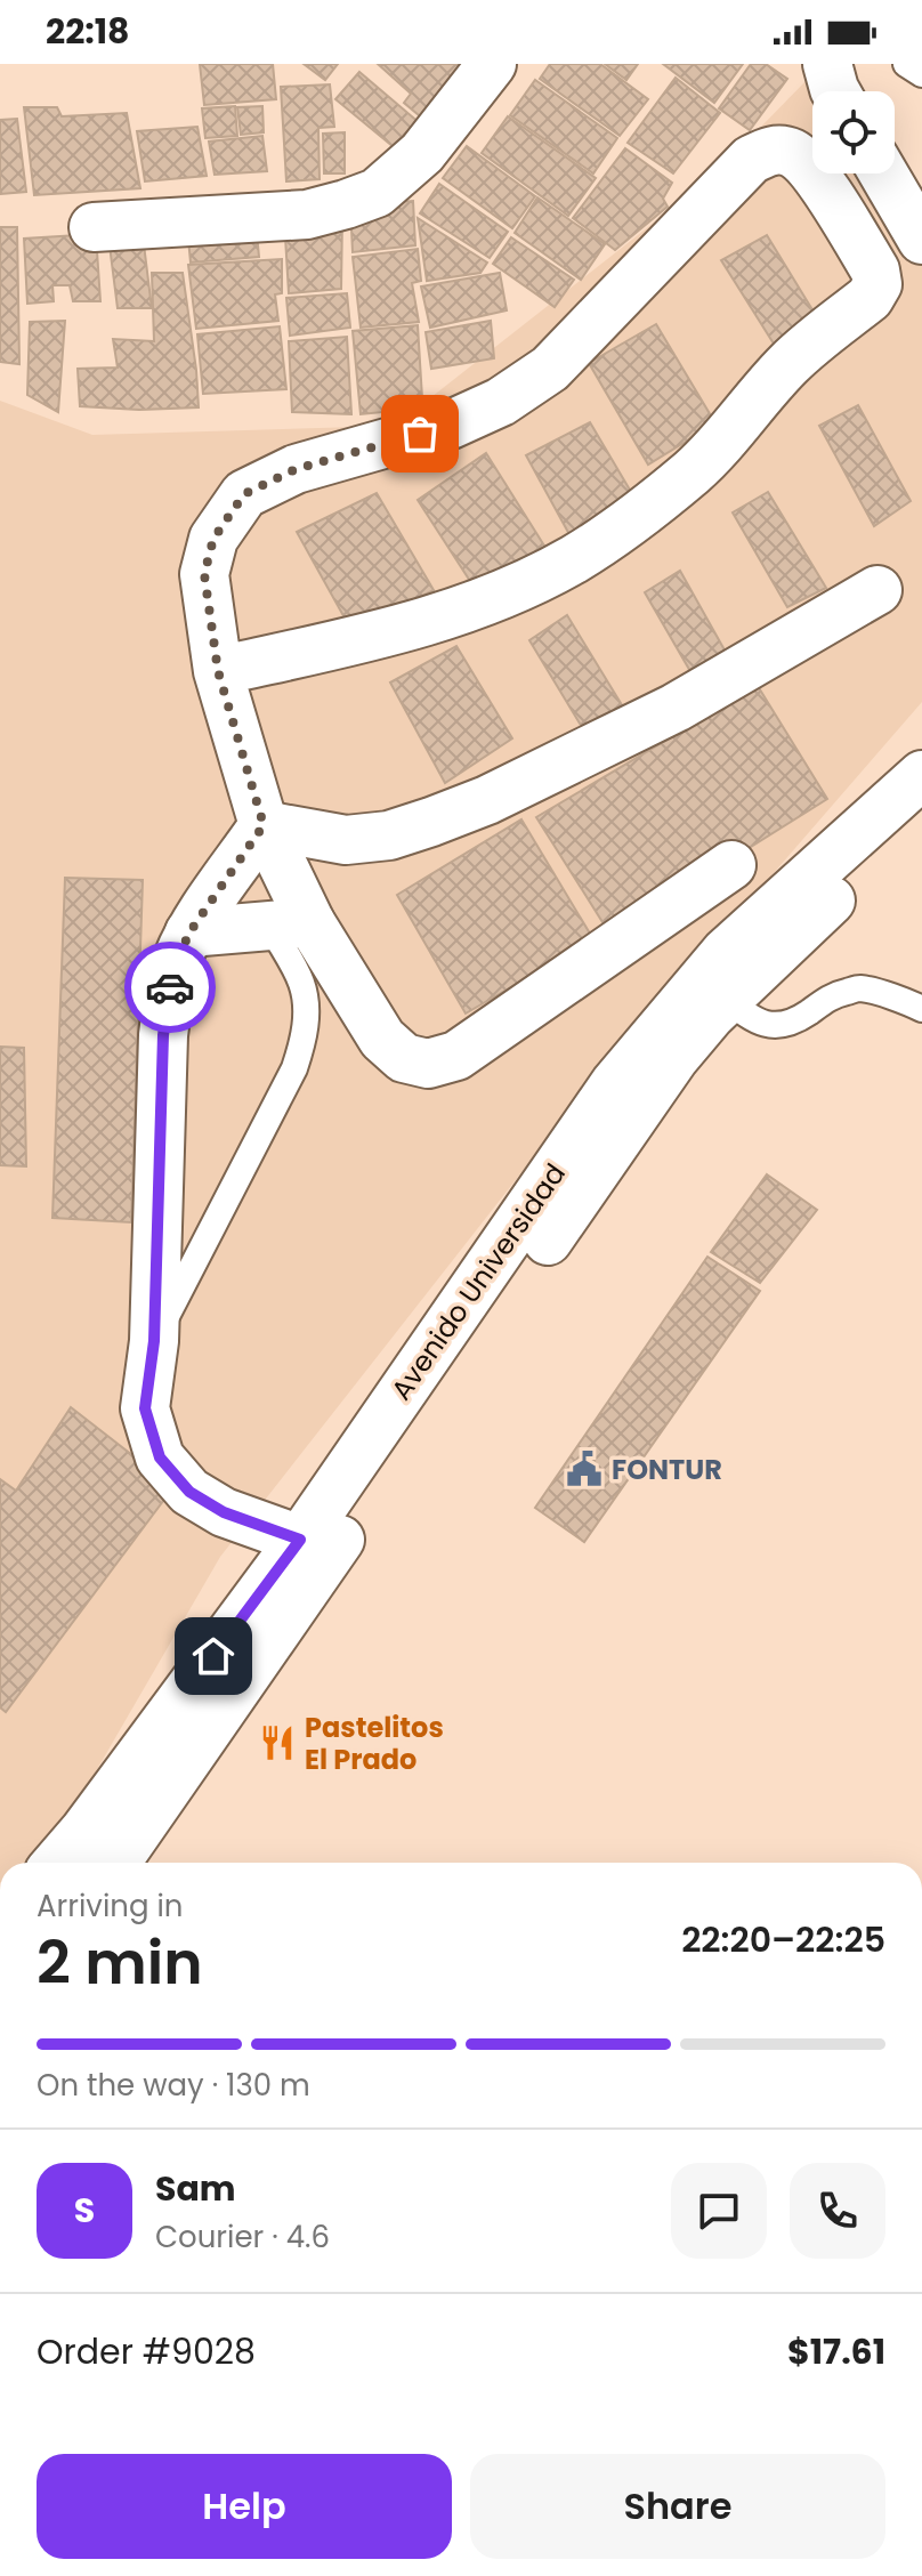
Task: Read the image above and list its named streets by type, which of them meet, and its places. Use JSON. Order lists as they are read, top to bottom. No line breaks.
{"streets":{"street":["Avenido Universidad"]},"places":{"public building":["FONTUR"],"restaurant":["Pastelitos El Prado"]},"page":{"status":"22:18","heading":["2 min","Arriving in","22:20–22:25"],"panel":["Sam","Courier · 4.6","Order #9028","$17.61"],"bar":"On the way · 130 m","round":"S","buttons":["Help","Share"]}}
